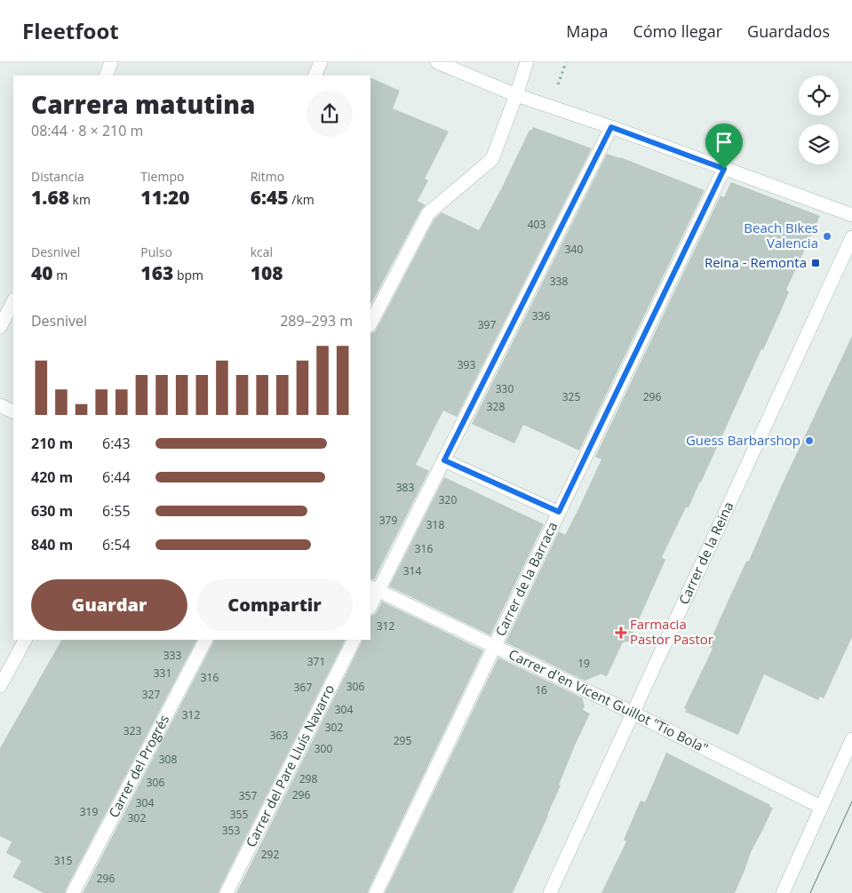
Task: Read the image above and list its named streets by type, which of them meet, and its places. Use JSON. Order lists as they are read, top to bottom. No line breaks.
{"streets":{"street":["Carrer de la Reina","Carrer de la Barraca","Carrer d'en Vicent Guillot \"Tio Bola\"","Carrer del Progrés","Carrer del Pare Lluís Navarro"]},"crossings":[["Carrer de la Reina","Carrer d'en Vicent Guillot \"Tio Bola\""],["Carrer de la Barraca","Carrer d'en Vicent Guillot \"Tio Bola\""]],"places":{"other":["Beach Bikes Valencia","Guess Barbarshop"],"transit":["Reina - Remonta"],"health":["Farmacia Pastor Pastor"]},"house_numbers":["403","340","338","336","397","393","330","325","296","328","383","320","379","318","316","314","312","333","371","19","331","316","306","367","16","327","304","312","302","323","363","295","300","308","298","306","296","357","304","319","355","302","353","292","315","296"],"page":{"header":"Fleetfoot","nav":["Mapa","Cómo llegar","Guardados"],"heading":["Carrera matutina","08:44 · 8 × 210 m"],"stats":[["Distancia","1.68 km"],["Tiempo","11:20"],["Ritmo","6:45 /km"],["Desnivel","40 m"],["Pulso","163 bpm"],["kcal","108"]],"chart":["Desnivel","289–293 m"],"list":[{"name":"210 m","note":"6:43"},{"name":"420 m","note":"6:44"},{"name":"630 m","note":"6:55"},{"name":"840 m","note":"6:54"}],"buttons":["Guardar","Compartir"]}}
